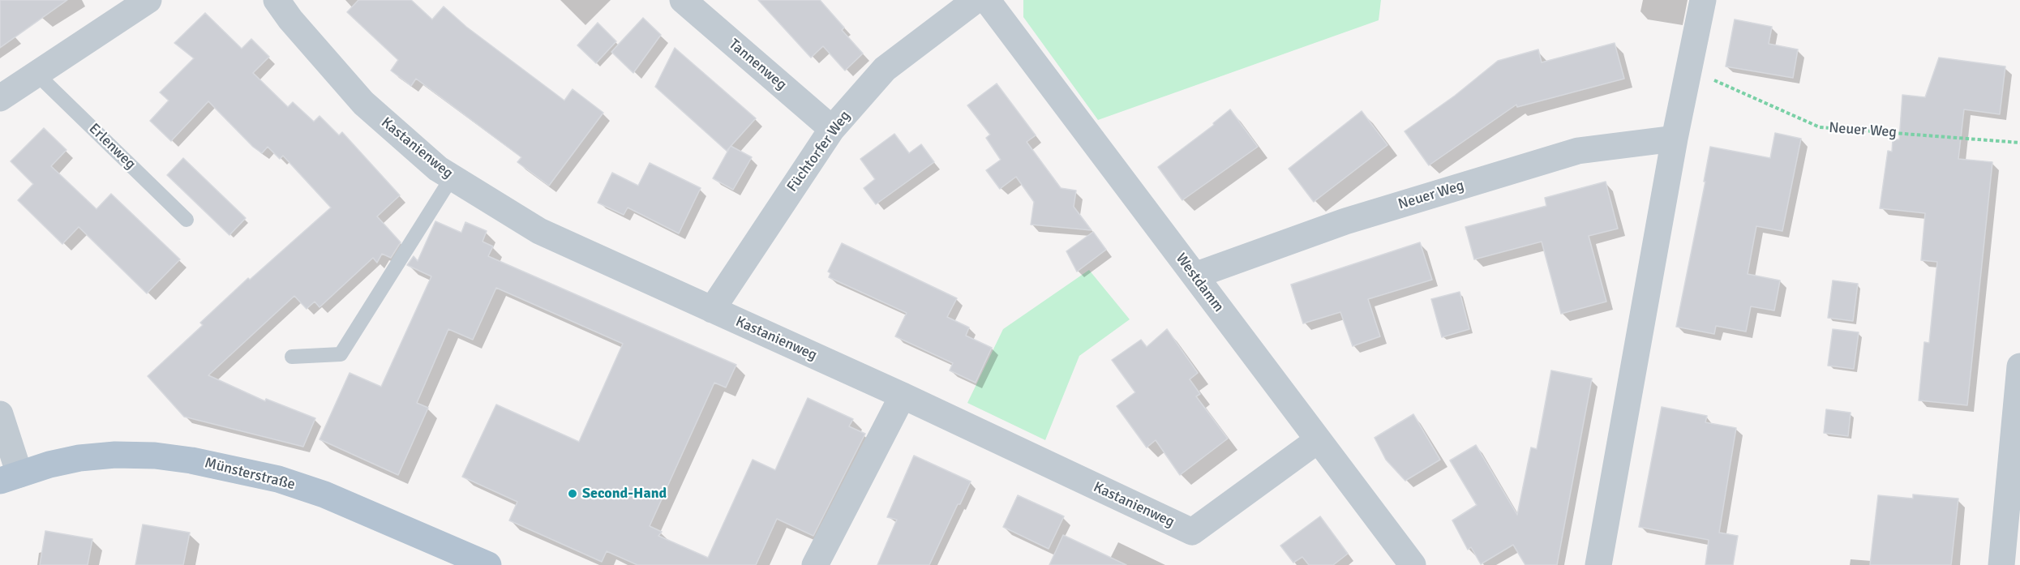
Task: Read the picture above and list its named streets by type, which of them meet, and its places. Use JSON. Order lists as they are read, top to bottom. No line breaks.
{"streets":{"main road":["Münsterstraße"],"street":["Tannenweg","Neuer Weg","Kastanienweg","Füchtorfer Weg","Westdamm"],"lane":["Erlenweg"]},"crossings":[["Tannenweg","Füchtorfer Weg"],["Neuer Weg","Westdamm"],["Kastanienweg","Füchtorfer Weg"],["Kastanienweg","Westdamm"]],"places":["Second-Hand"]}
